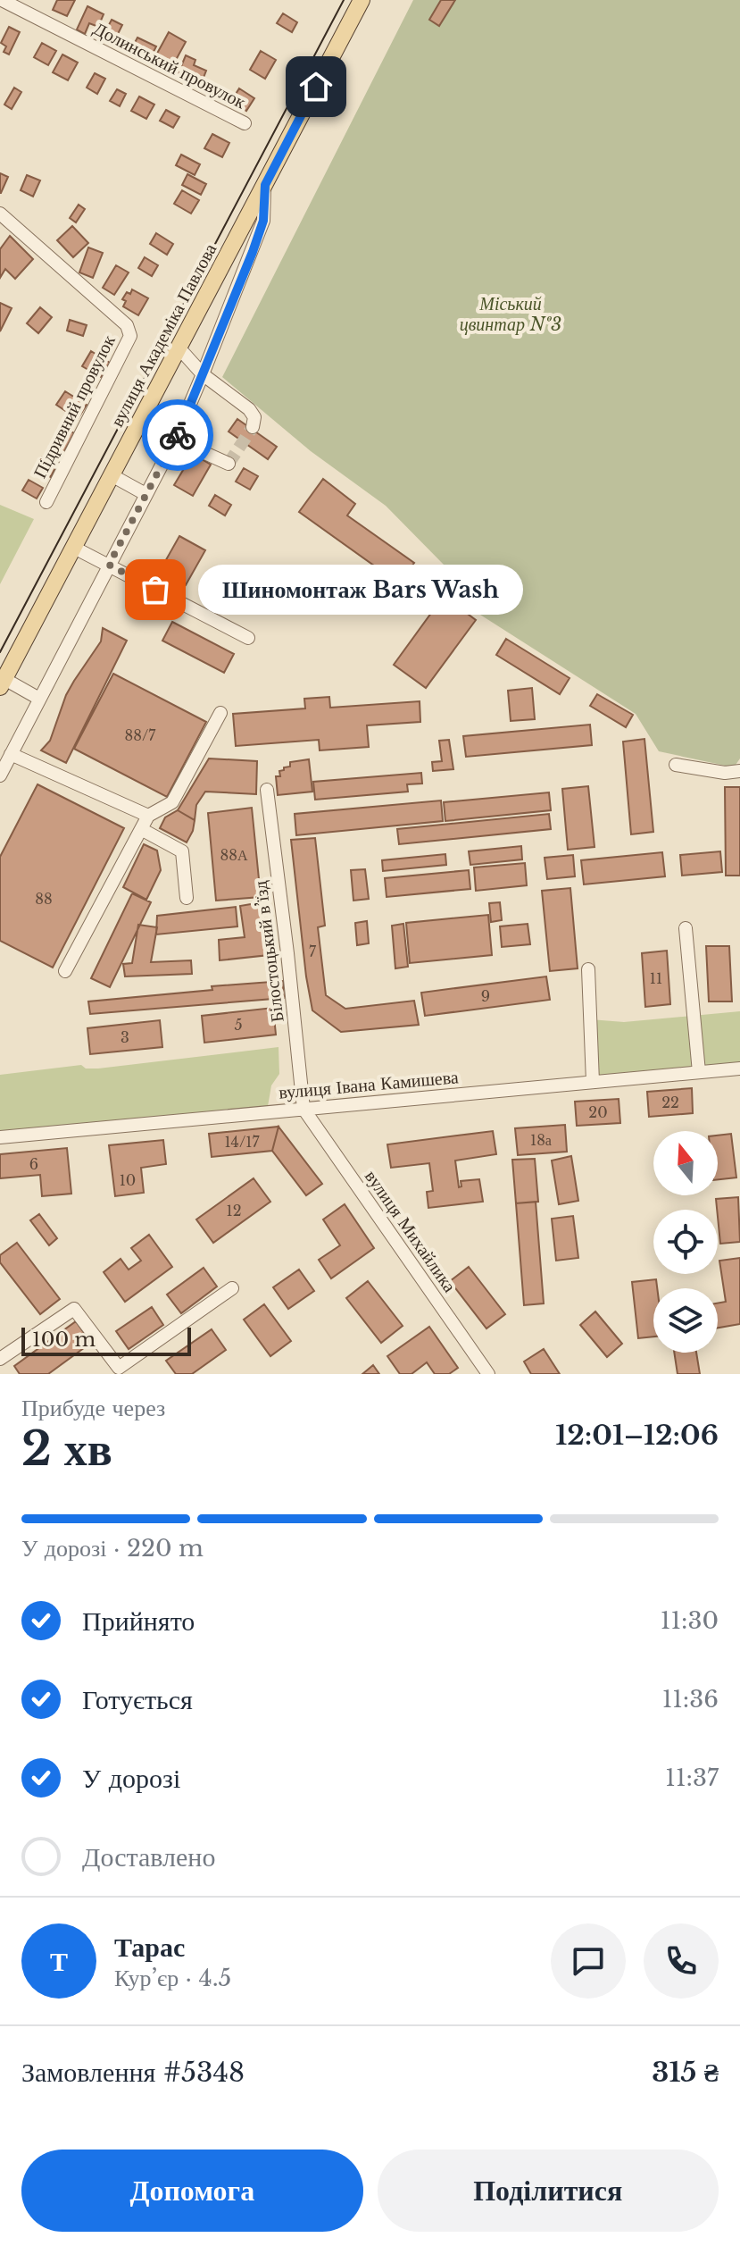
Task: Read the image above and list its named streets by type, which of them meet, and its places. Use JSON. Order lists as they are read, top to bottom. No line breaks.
{"streets":{"main road":["вулиця Академіка Павлова"],"street":["Долинський провулок","Підривний провулок","Білостоцький в’їзд","вулиця Івана Камишева","вулиця Михайлика"]},"crossings":[["Білостоцький в’їзд","вулиця Івана Камишева"],["Білостоцький в’їзд","вулиця Михайлика"],["вулиця Івана Камишева","вулиця Михайлика"]],"parks":["Міський цвинтар №3"],"places":["Шиномонтаж Bars Wash"],"house_numbers":["88/7","88А","88","7","11","9","5","3","22","20","18а","14/17","6","10","12"],"scale_bar":"100 m","north":"top","page":{"bubble":"Шиномонтаж Bars Wash","scale":"100 m","heading":["2 хв","Прибуде через","12:01–12:06"],"panel":["Тарас","Кур’єр · 4.5","Замовлення #5348","315 ₴"],"bar":"У дорозі · 220 m","list":[["Прийнято","11:30"],["Готується","11:36"],["У дорозі","11:37"],"Доставлено"],"round":"Т","buttons":["Допомога","Поділитися"]}}
